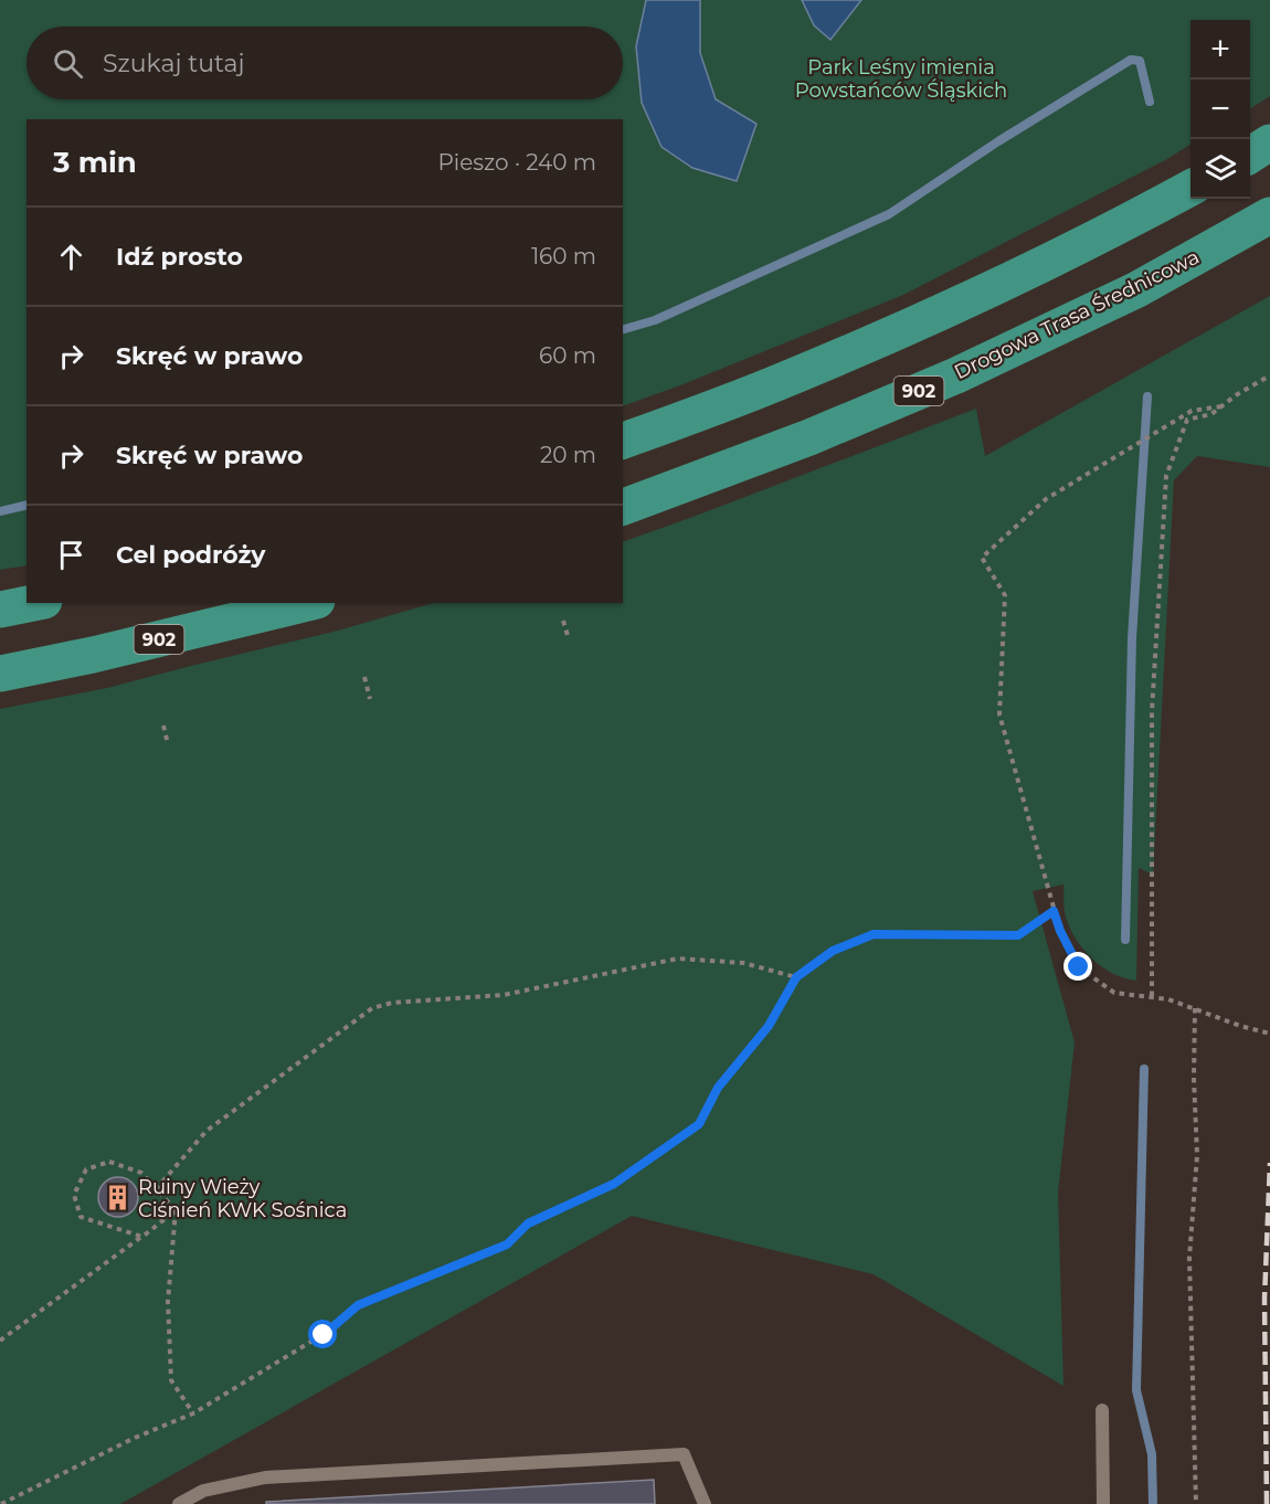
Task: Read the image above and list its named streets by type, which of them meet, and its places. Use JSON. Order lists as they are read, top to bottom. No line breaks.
{"streets":{"main road":["Drogowa Trasa Średnicowa","902"]},"parks":["Park Leśny imienia Powstańców Śląskich"],"places":{"building":["Ruiny Wieży Ciśnień KWK Sośnica"]},"page":{"map_buttons":["+","−"],"search":"Szukaj tutaj","heading":["3 min","Pieszo · 240 m"],"list":[["Idź prosto","160 m"],["Skręć w prawo","60 m"],["Skręć w prawo","20 m"],"Cel podróży"]}}
